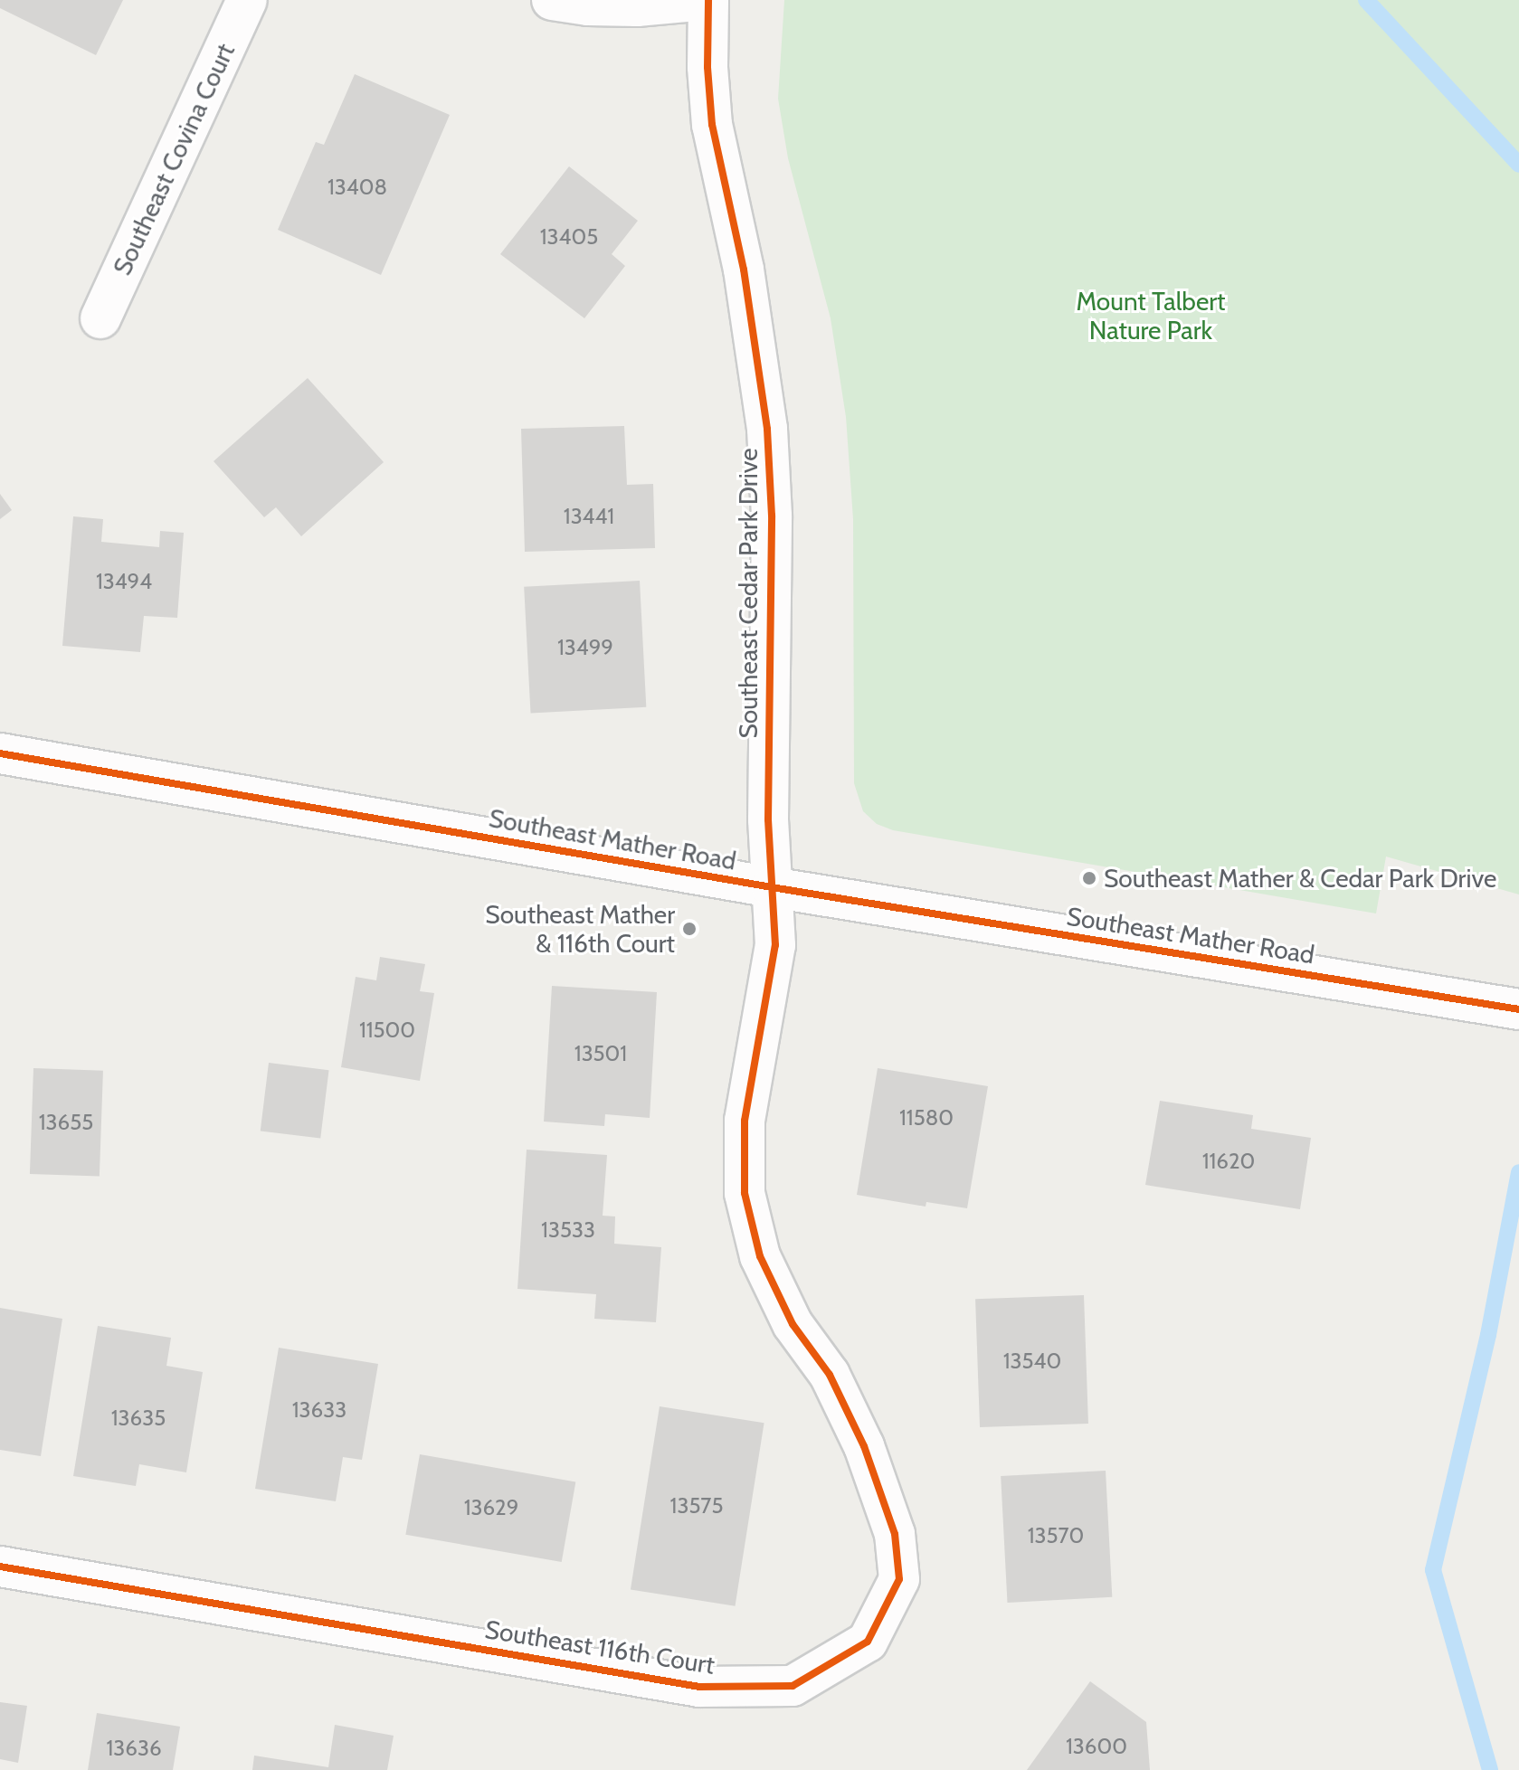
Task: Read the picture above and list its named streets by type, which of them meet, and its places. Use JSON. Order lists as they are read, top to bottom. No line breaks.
{"streets":{"street":["Southeast Covina Court","Southeast Cedar Park Drive","Southeast Mather Road","Southeast 116th Court"]},"crossings":[["Southeast Cedar Park Drive","Southeast Mather Road"],["Southeast Cedar Park Drive","Southeast 116th Court"],["Southeast Mather Road","Southeast 116th Court"]],"parks":["Mount Talbert Nature Park"],"places":["Southeast Mather & Cedar Park Drive","Southeast Mather & 116th Court"],"house_numbers":["13408","13405","13441","13494","13499","11500","13501","11580","13655","11620","13533","13540","13633","13635","13575","13629","13570","13600","13636"]}
